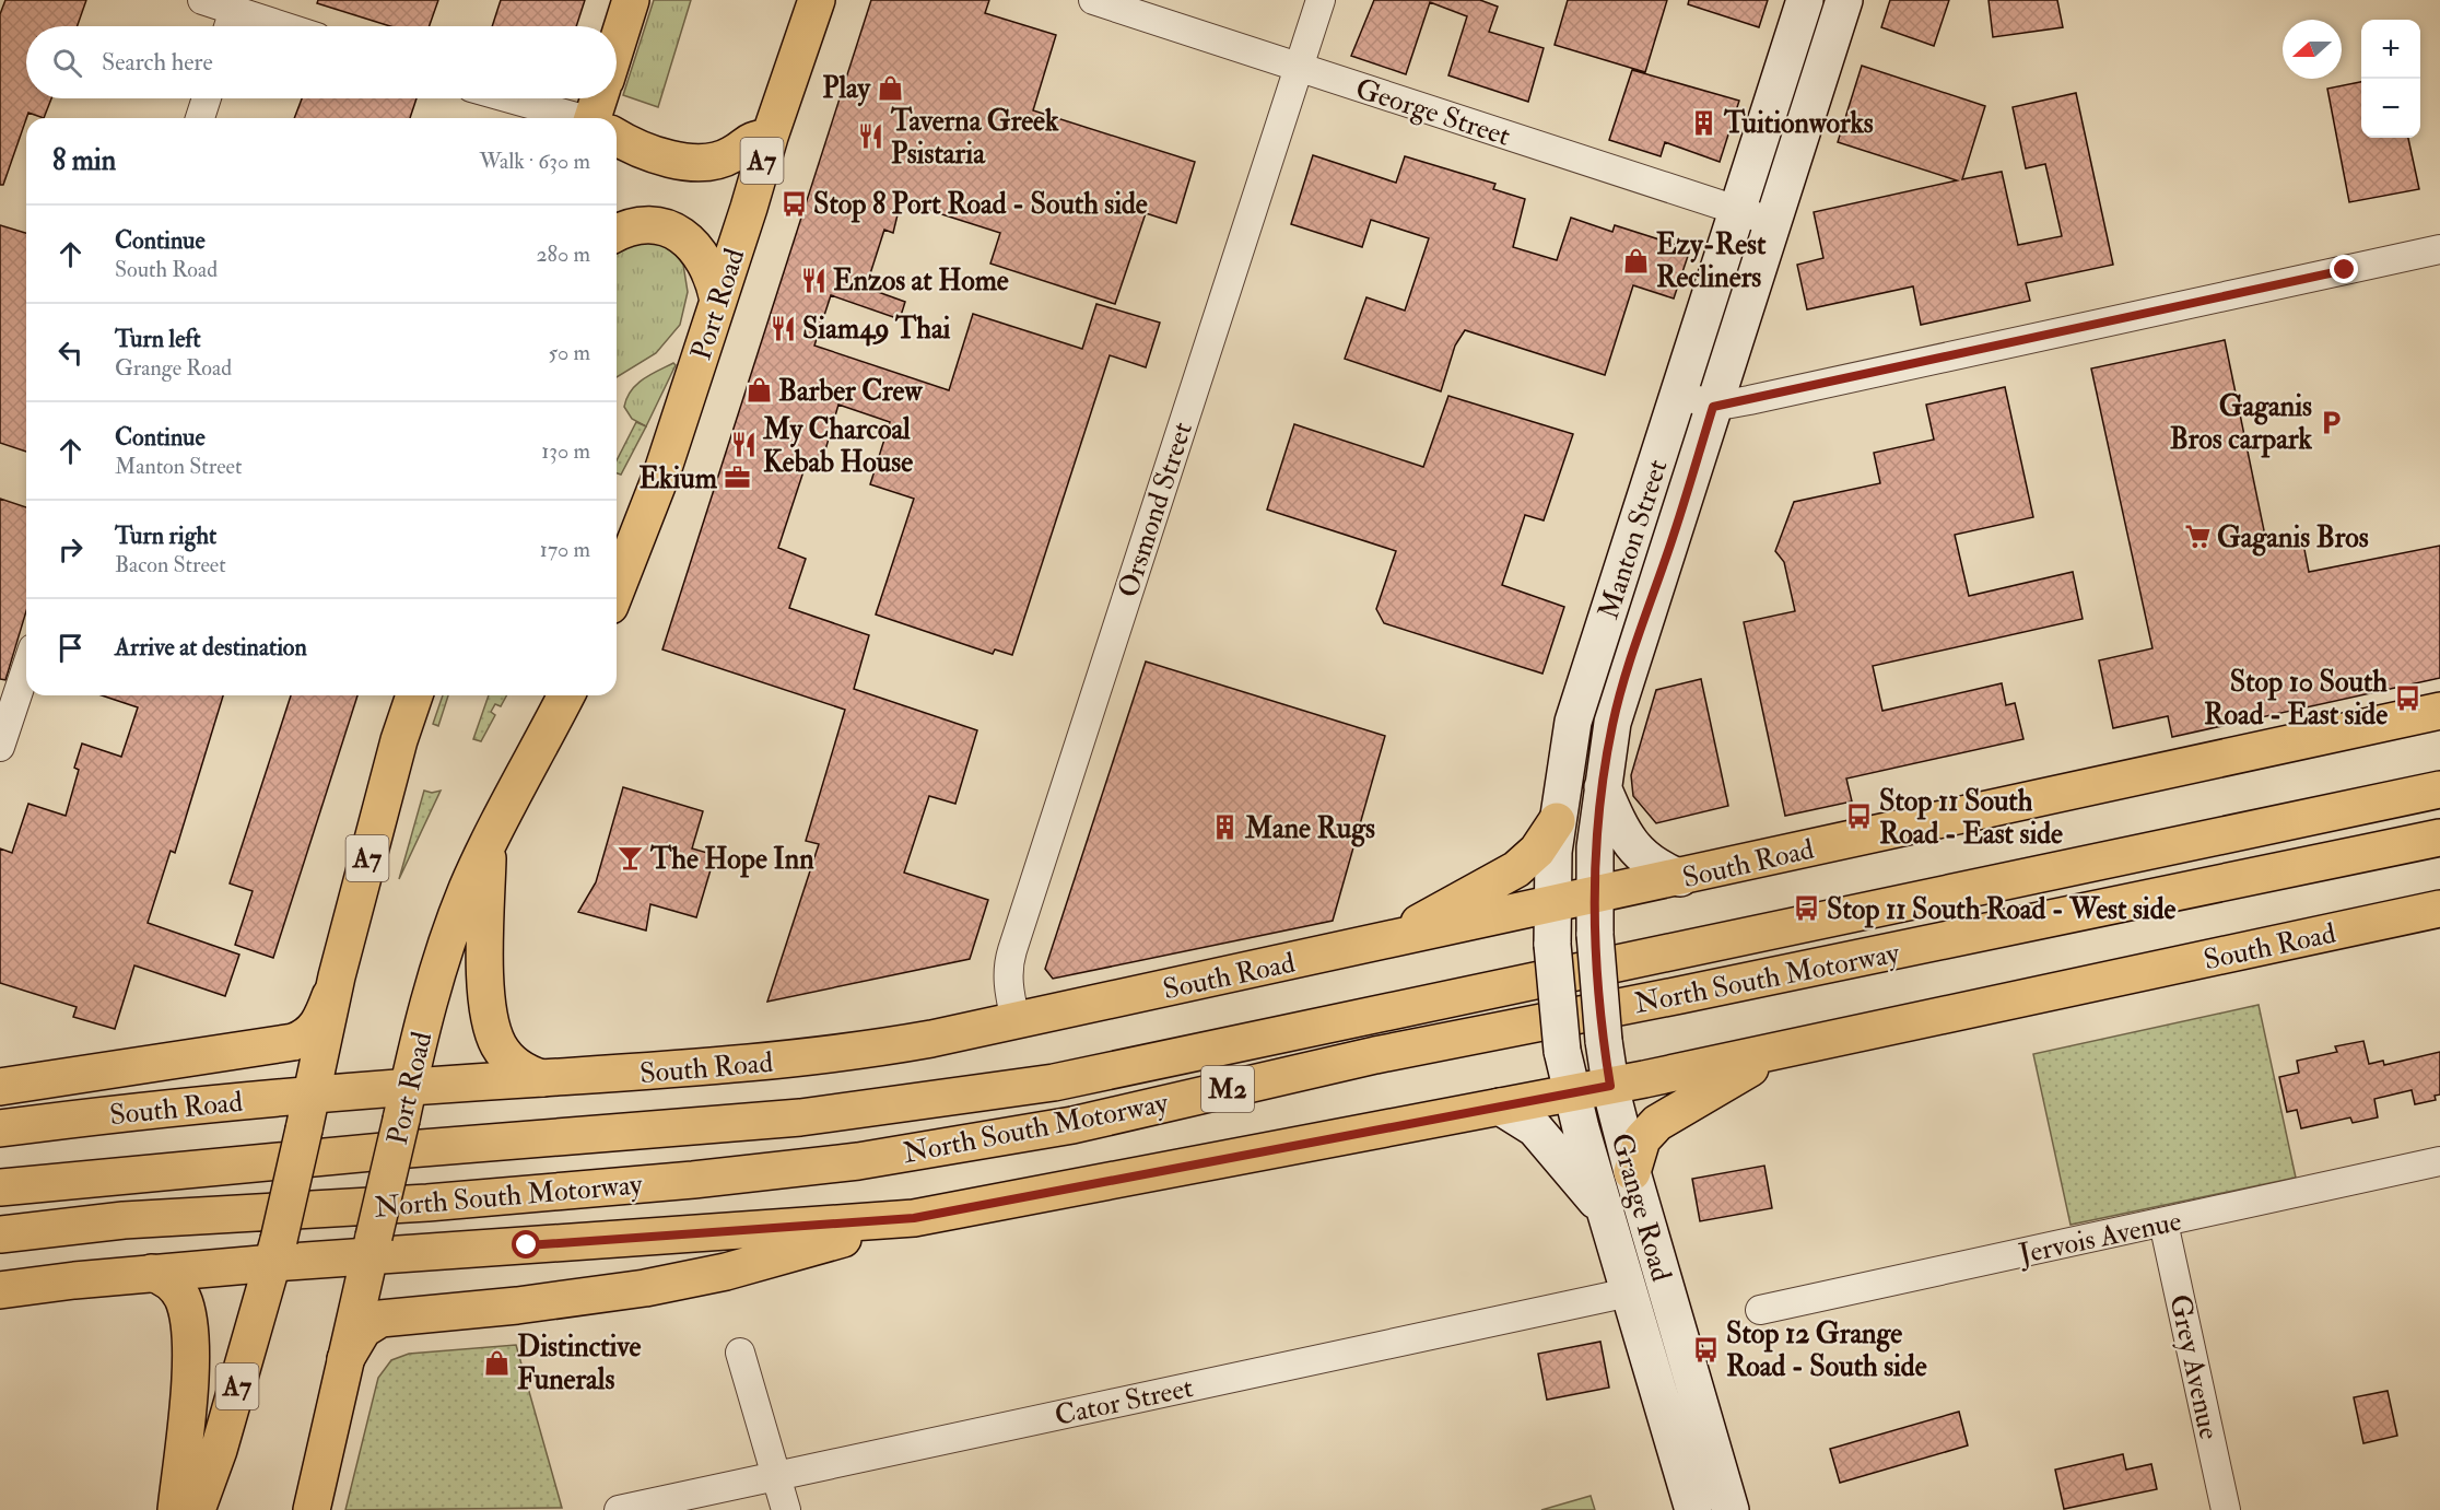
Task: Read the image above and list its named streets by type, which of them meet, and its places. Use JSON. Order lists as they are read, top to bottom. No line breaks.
{"streets":{"main road":["A7","Port Road","Manton Street","South Road","North South Motorway","M2","Grange Road"],"street":["George Street","Orsmond Street","Jervois Avenue","Grey Avenue","Cator Street"]},"crossings":[["George Street","Orsmond Street"],["George Street","Manton Street"],["A7","South Road"],["Port Road","South Road"],["Orsmond Street","South Road"],["Manton Street","South Road"],["Manton Street","Grange Road"],["South Road","Grange Road"],["Grange Road","Cator Street"],["Jervois Avenue","Grey Avenue"]],"places":{"shop":["Play","Ezy-Rest Recliners","Barber Crew","Distinctive Funerals"],"building":["Tuitionworks","Mane Rugs"],"restaurant":["Taverna Greek Psistaria","Enzos at Home","Siam49 Thai","My Charcoal Kebab House"],"bus stop":["Stop 8 Port Road - South side","Stop 10 South Road - East side","Stop 11 South Road - East side","Stop 11 South Road - West side","Stop 12 Grange Road - South side"],"parking":["Gaganis Bros carpark"],"office":["Ekium"],"supermarket":["Gaganis Bros"],"bar":["The Hope Inn"]},"north":"left","page":{"map_buttons":["+","−"],"search":"Search here","heading":["8 min","Walk · 630 m"],"list":[["Continue","South Road","280 m"],["Turn left","Grange Road","50 m"],["Continue","Manton Street","130 m"],["Turn right","Bacon Street","170 m"],"Arrive at destination"]}}
